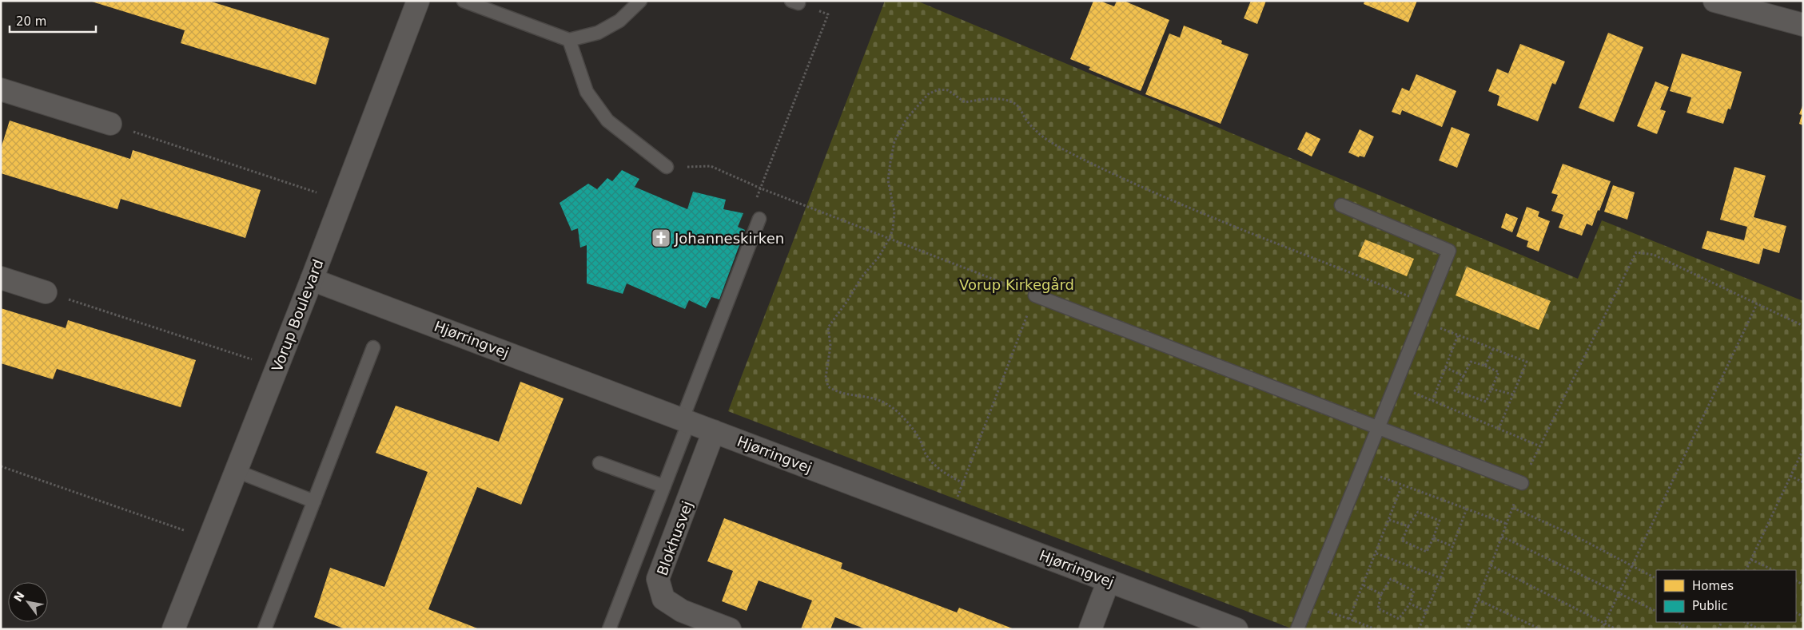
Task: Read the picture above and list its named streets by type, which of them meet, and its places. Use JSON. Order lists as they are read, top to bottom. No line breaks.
{"streets":{"street":["Vorup Boulevard","Hjørringvej","Blokhusvej"]},"crossings":[["Vorup Boulevard","Hjørringvej"],["Hjørringvej","Blokhusvej"]],"parks":["Vorup Kirkegård"],"places":{"church":["Johanneskirken"]},"legend":["Homes","Public"],"scale_bar":"20 m","north":"top left"}
